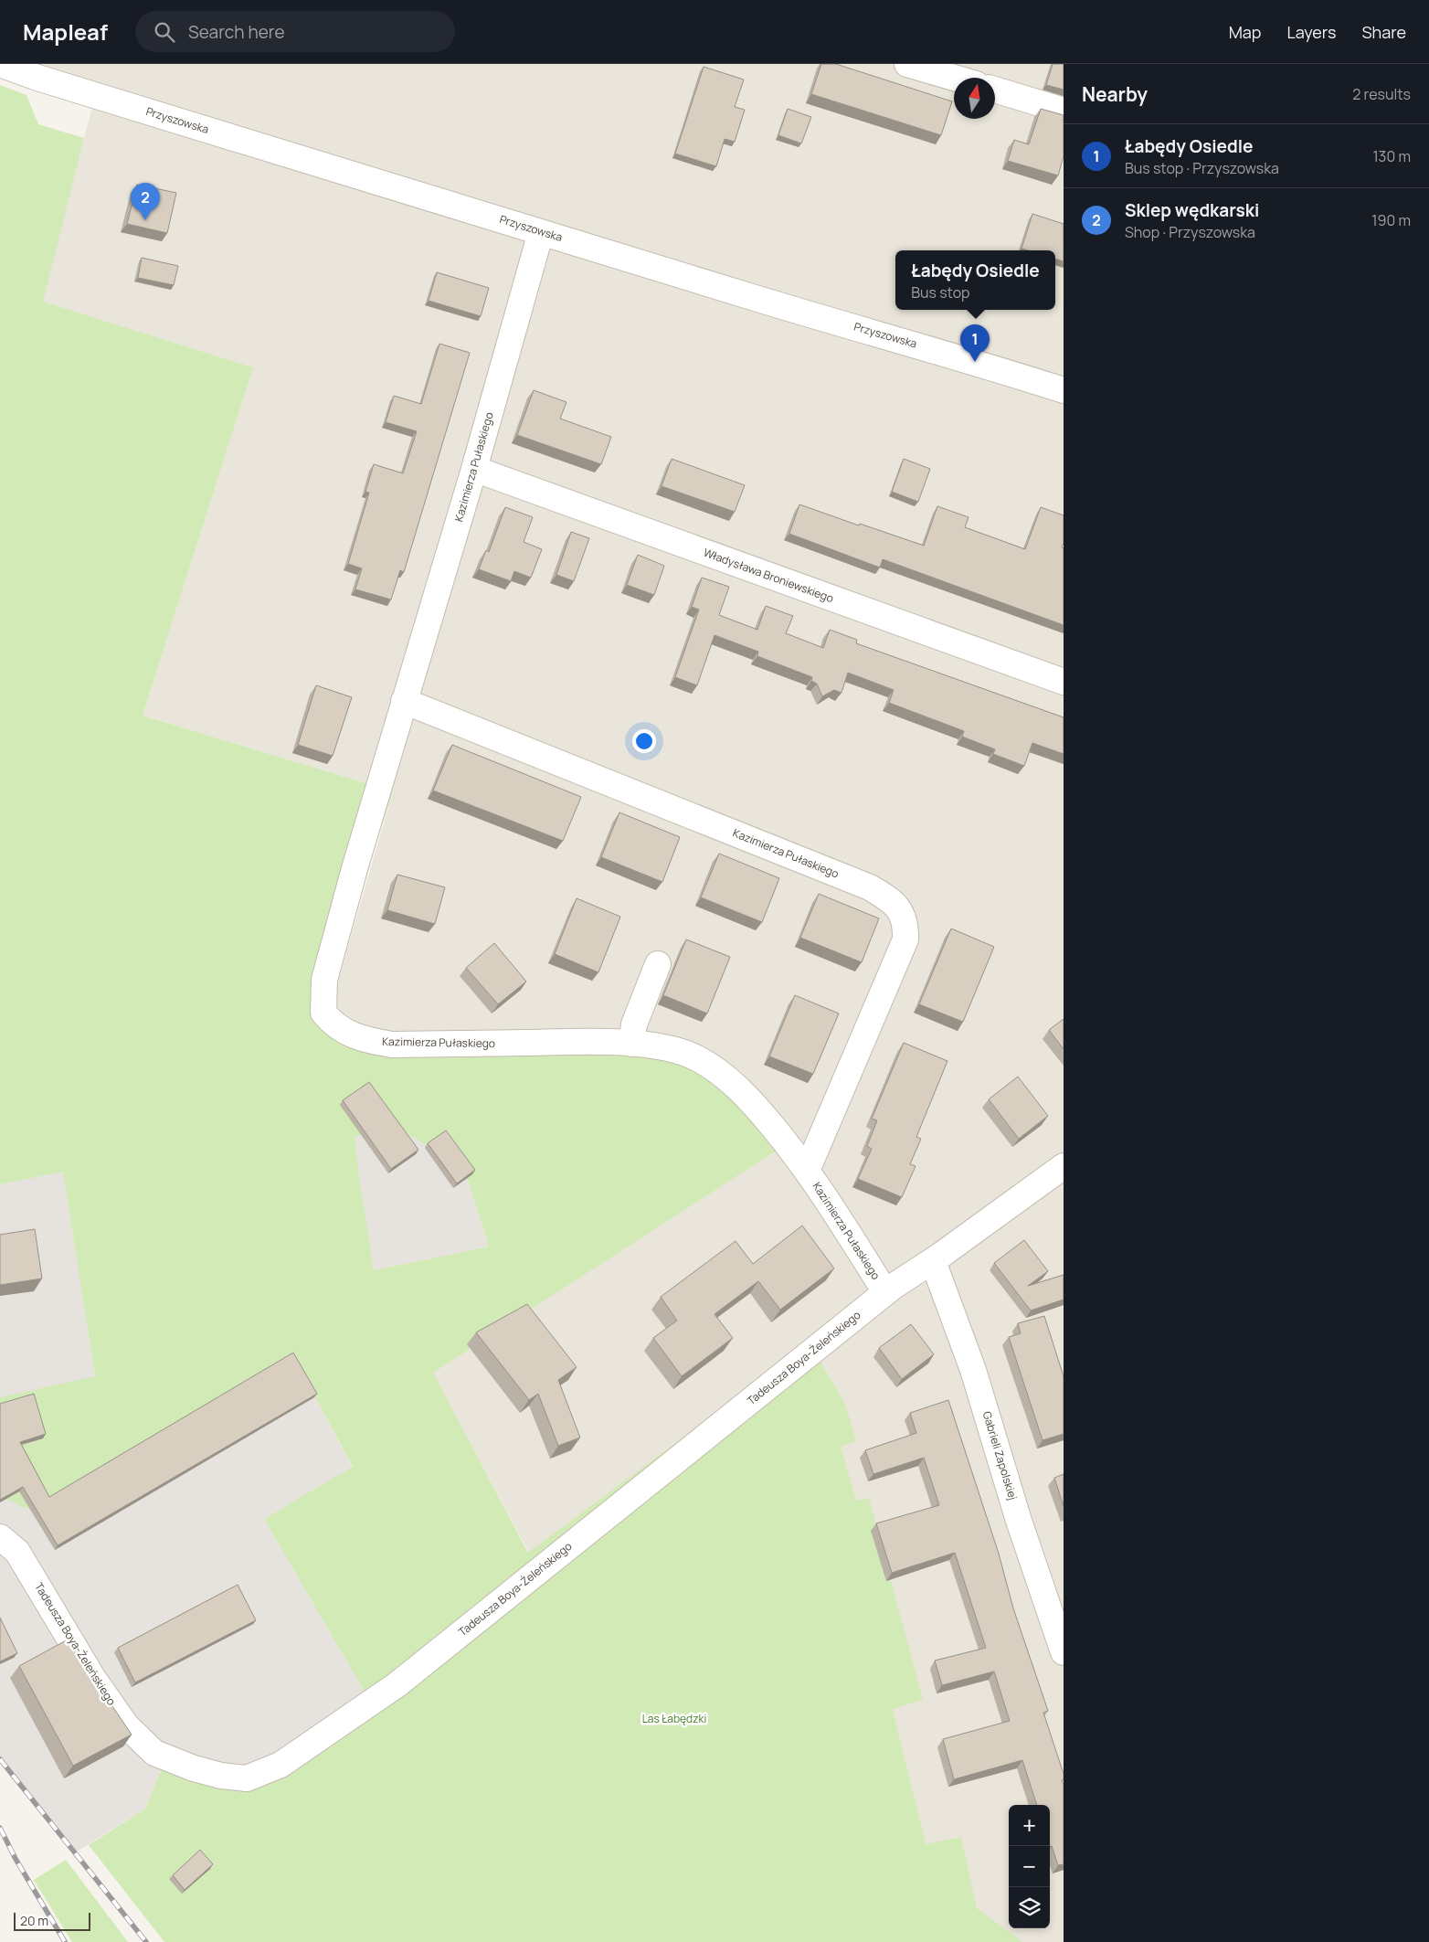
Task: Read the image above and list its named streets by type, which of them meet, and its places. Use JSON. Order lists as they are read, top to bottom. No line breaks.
{"streets":{"street":["Przyszowska","Kazimierza Pułaskiego","Władysława Broniewskiego","Tadeusza Boya-Żeleńskiego","Gabrieli Zapolskiej"]},"crossings":[["Przyszowska","Kazimierza Pułaskiego"],["Kazimierza Pułaskiego","Władysława Broniewskiego"],["Kazimierza Pułaskiego","Tadeusza Boya-Żeleńskiego"],["Tadeusza Boya-Żeleńskiego","Gabrieli Zapolskiej"]],"parks":["Las Łabędzki"],"scale_bar":"20 m","north":"top","page":{"header":"Mapleaf","search":"Search here","nav":["Map","Layers","Share"],"heading":["Nearby","2 results"],"list":[{"mark":"1","name":"Łabędy Osiedle","note":"Bus stop · Przyszowska","value":"130 m"},{"mark":"2","name":"Sklep wędkarski","note":"Shop · Przyszowska","value":"190 m"}],"pins":["2","1"],"popup":["Łabędy Osiedle","Bus stop"],"map_buttons":["+","−"],"scale":"20 m"}}
